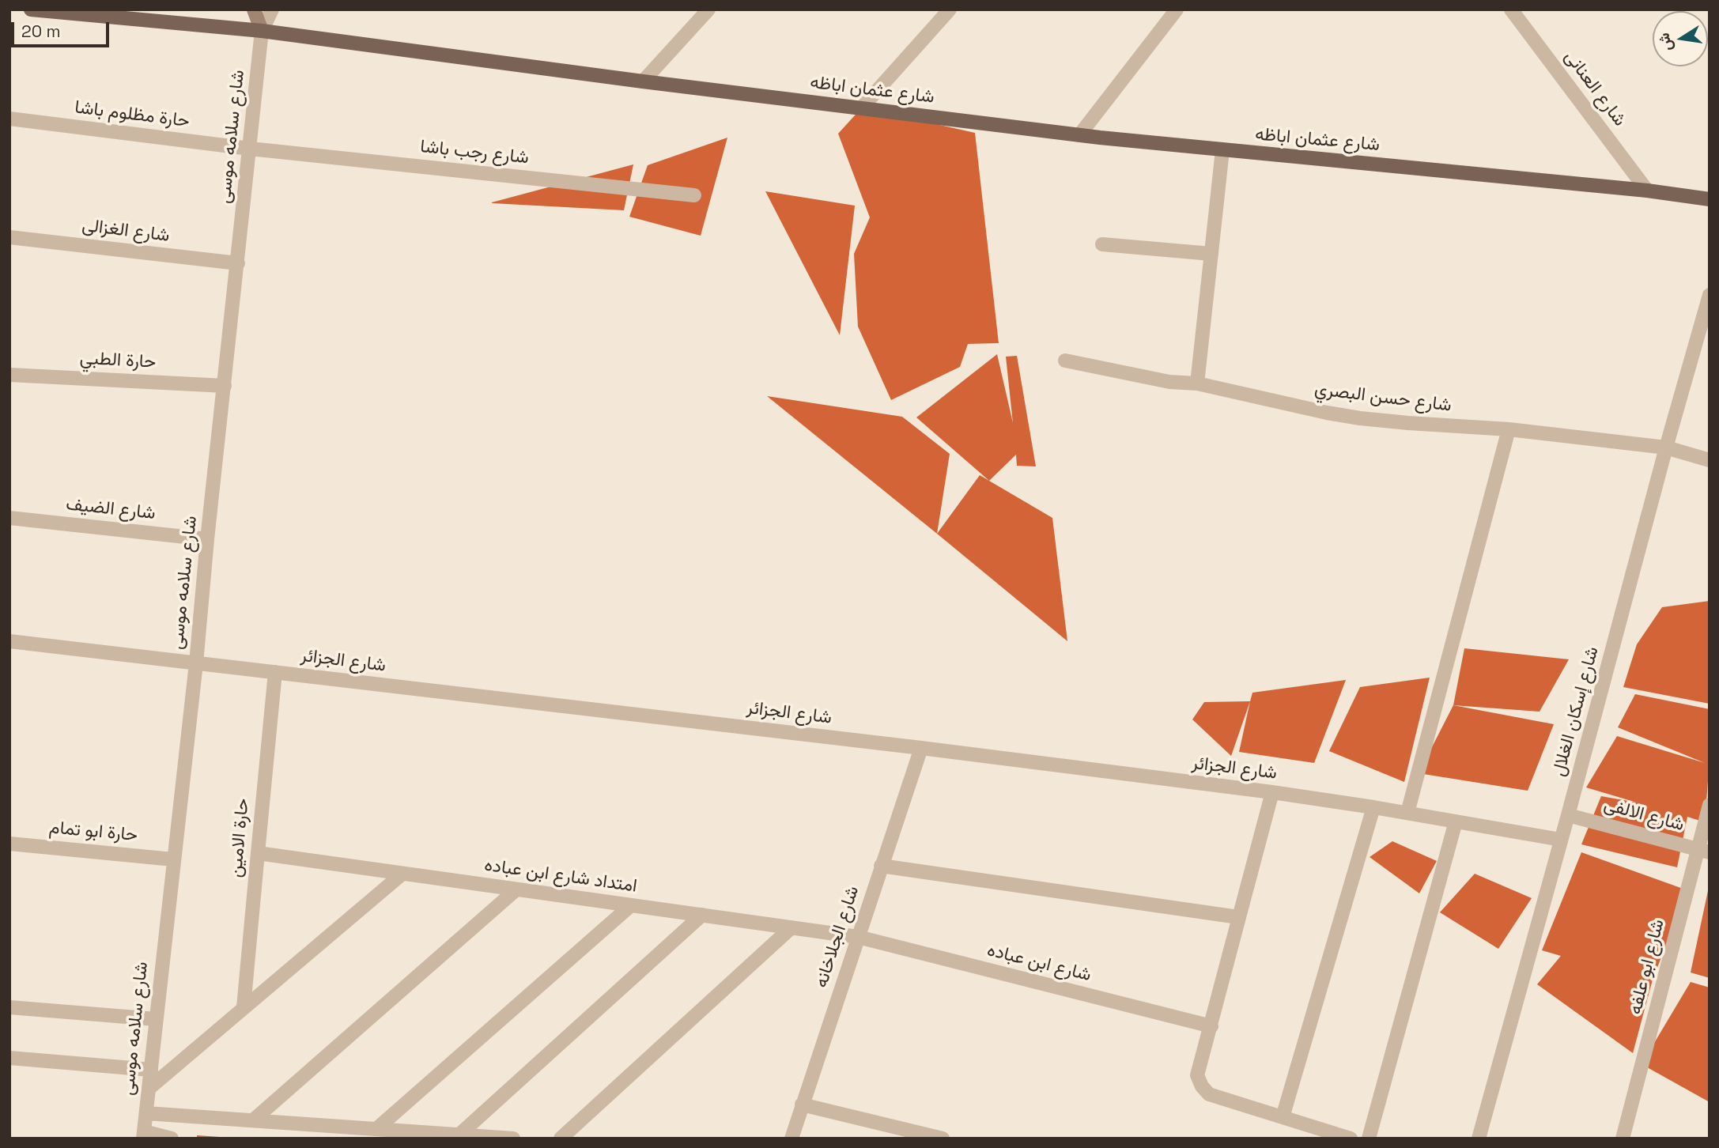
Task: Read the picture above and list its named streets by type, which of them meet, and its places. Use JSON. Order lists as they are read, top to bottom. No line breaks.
{"streets":{"main road":["شارع عثمان اباظه"],"street":["شارع العنانى","حارة مظلوم باشا","شارع سلامه موسى","شارع رجب باشا","شارع الغزالى","حارة الطبي","شارع حسن البصري","شارع الضيف","شارع الجزائر","شارع إسكان الغلال","شارع الالفى","حارة ابو تمام","حارة الامين","امتداد شارع ابن عباده","شارع الجلاخانه","شارع ابن عباده","شارع ابو علفه"]},"crossings":[["شارع العنانى","شارع عثمان اباظه"],["شارع عثمان اباظه","شارع سلامه موسى"],["حارة مظلوم باشا","شارع سلامه موسى"],["حارة مظلوم باشا","شارع رجب باشا"],["شارع سلامه موسى","شارع رجب باشا"],["شارع سلامه موسى","شارع الغزالى"],["شارع سلامه موسى","حارة الطبي"],["شارع سلامه موسى","شارع الضيف"],["شارع سلامه موسى","شارع الجزائر"],["شارع سلامه موسى","حارة ابو تمام"],["شارع حسن البصري","شارع إسكان الغلال"],["شارع الجزائر","شارع إسكان الغلال"],["شارع الجزائر","حارة الامين"],["شارع الجزائر","شارع الجلاخانه"],["شارع إسكان الغلال","شارع الالفى"],["شارع الالفى","شارع ابو علفه"],["حارة الامين","امتداد شارع ابن عباده"],["امتداد شارع ابن عباده","شارع الجلاخانه"],["امتداد شارع ابن عباده","شارع ابن عباده"],["شارع الجلاخانه","شارع ابن عباده"]],"scale_bar":"20 m","north":"left"}
